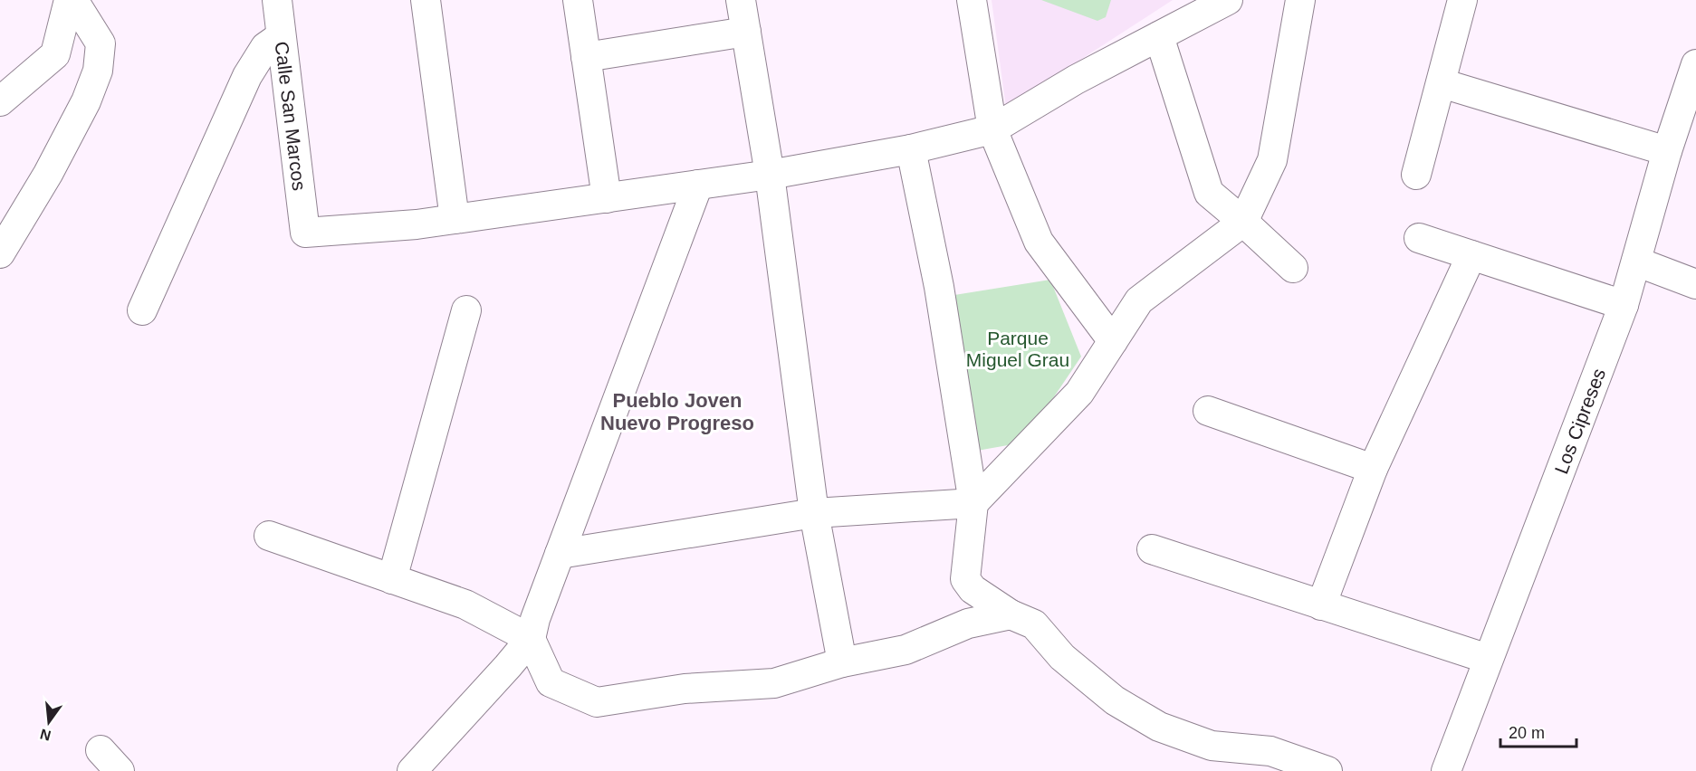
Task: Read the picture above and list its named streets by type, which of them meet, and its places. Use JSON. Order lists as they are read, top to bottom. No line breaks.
{"streets":{"street":["Calle San Marcos","Los Cipreses"]},"districts":["Pueblo Joven Nuevo Progreso"],"parks":["Parque Miguel Grau"],"scale_bar":"20 m","north":"bottom"}
